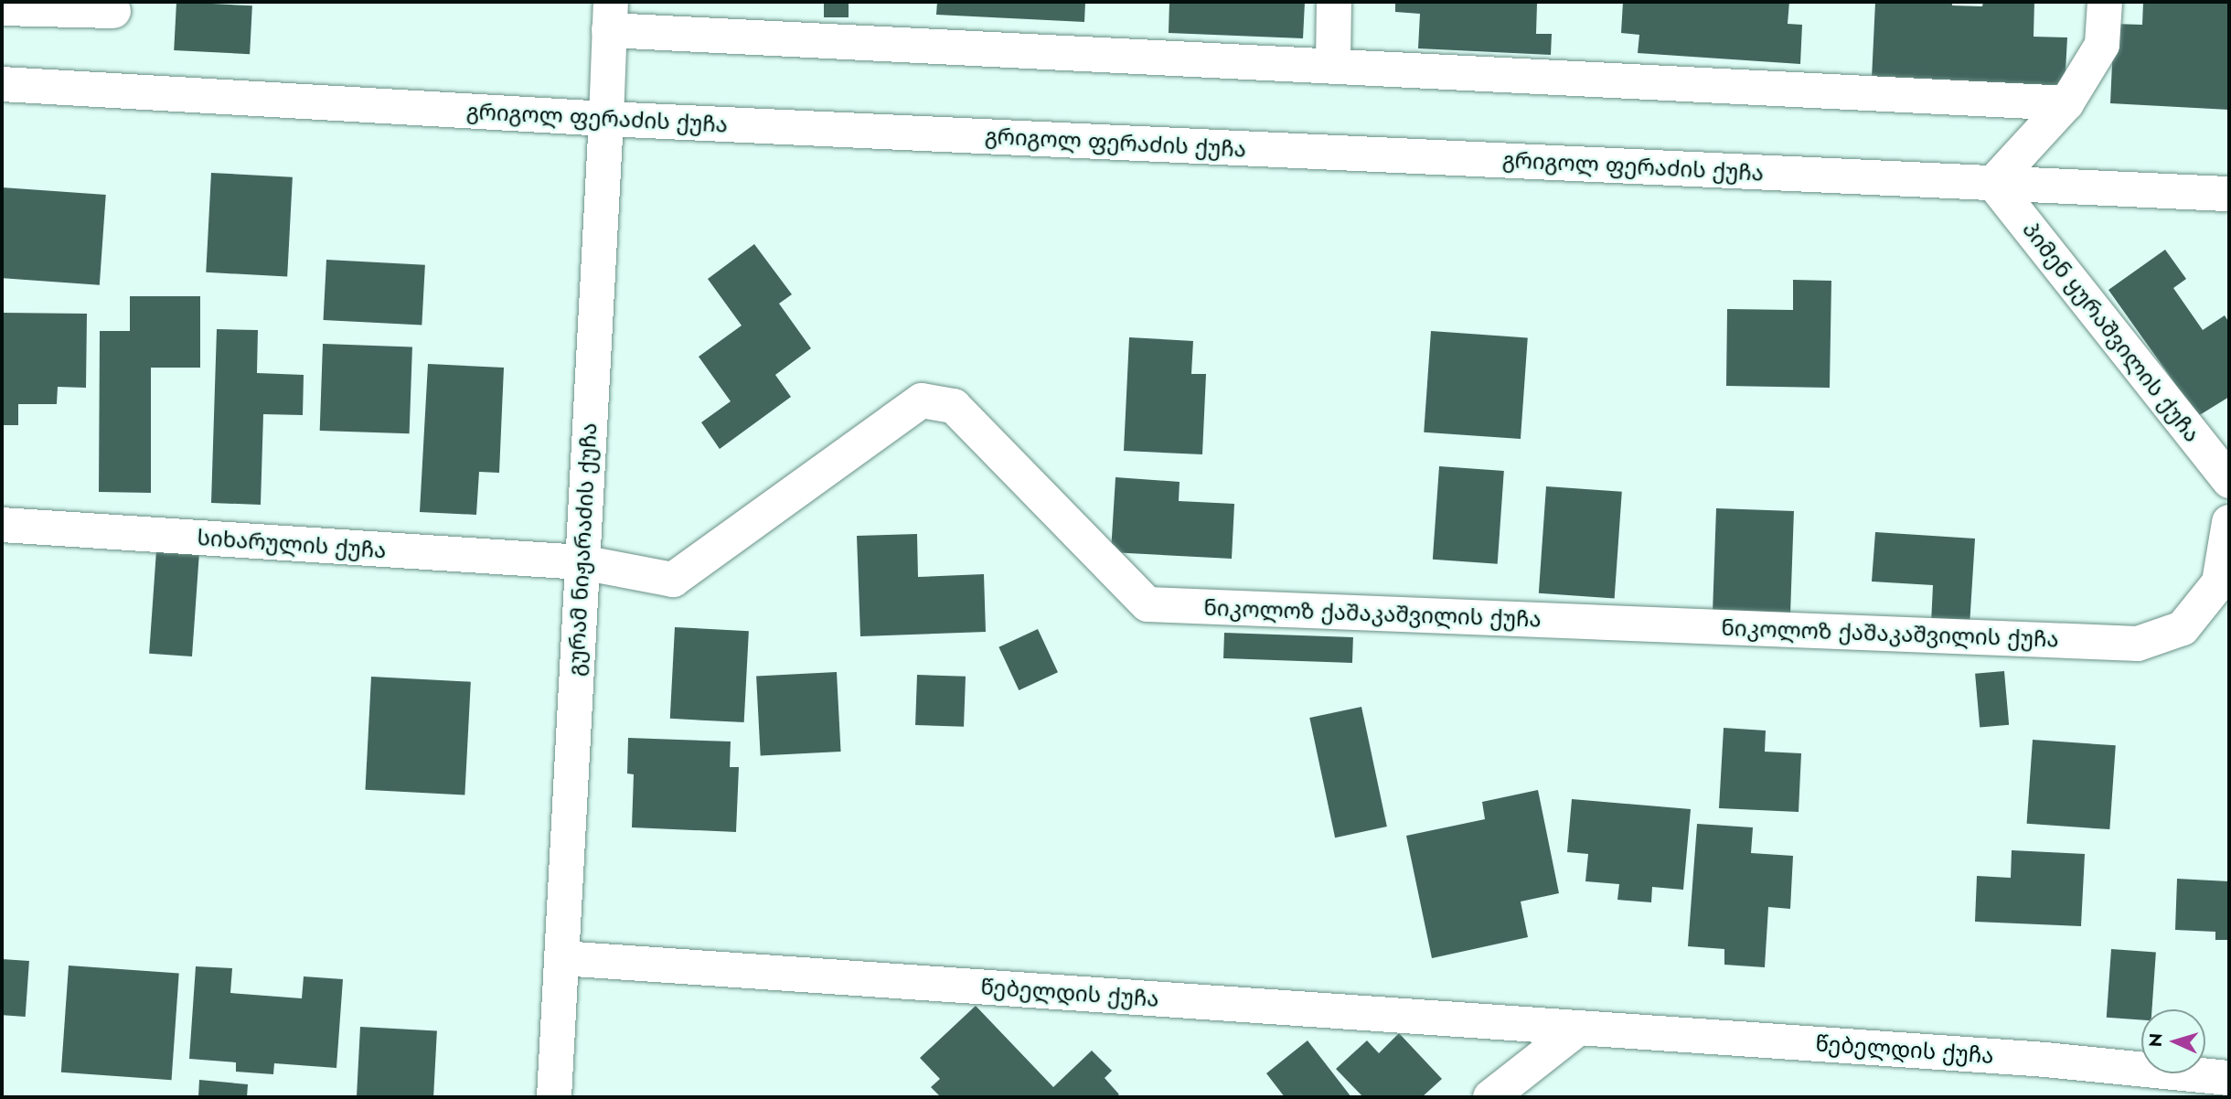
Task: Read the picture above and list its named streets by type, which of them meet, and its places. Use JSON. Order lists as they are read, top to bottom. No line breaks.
{"streets":{"street":["გრიგოლ ფერაძის ქუჩა","პიმენ ყურაშვილის ქუჩა","სიხარულის ქუჩა","გურამ ნიჟარაძის ქუჩა","ნიკოლოზ ქაშაკაშვილის ქუჩა","წებელდის ქუჩა"]},"crossings":[["გრიგოლ ფერაძის ქუჩა","პიმენ ყურაშვილის ქუჩა"],["გრიგოლ ფერაძის ქუჩა","გურამ ნიჟარაძის ქუჩა"],["სიხარულის ქუჩა","გურამ ნიჟარაძის ქუჩა"],["სიხარულის ქუჩა","ნიკოლოზ ქაშაკაშვილის ქუჩა"],["გურამ ნიჟარაძის ქუჩა","ნიკოლოზ ქაშაკაშვილის ქუჩა"],["გურამ ნიჟარაძის ქუჩა","წებელდის ქუჩა"]],"north":"left"}
